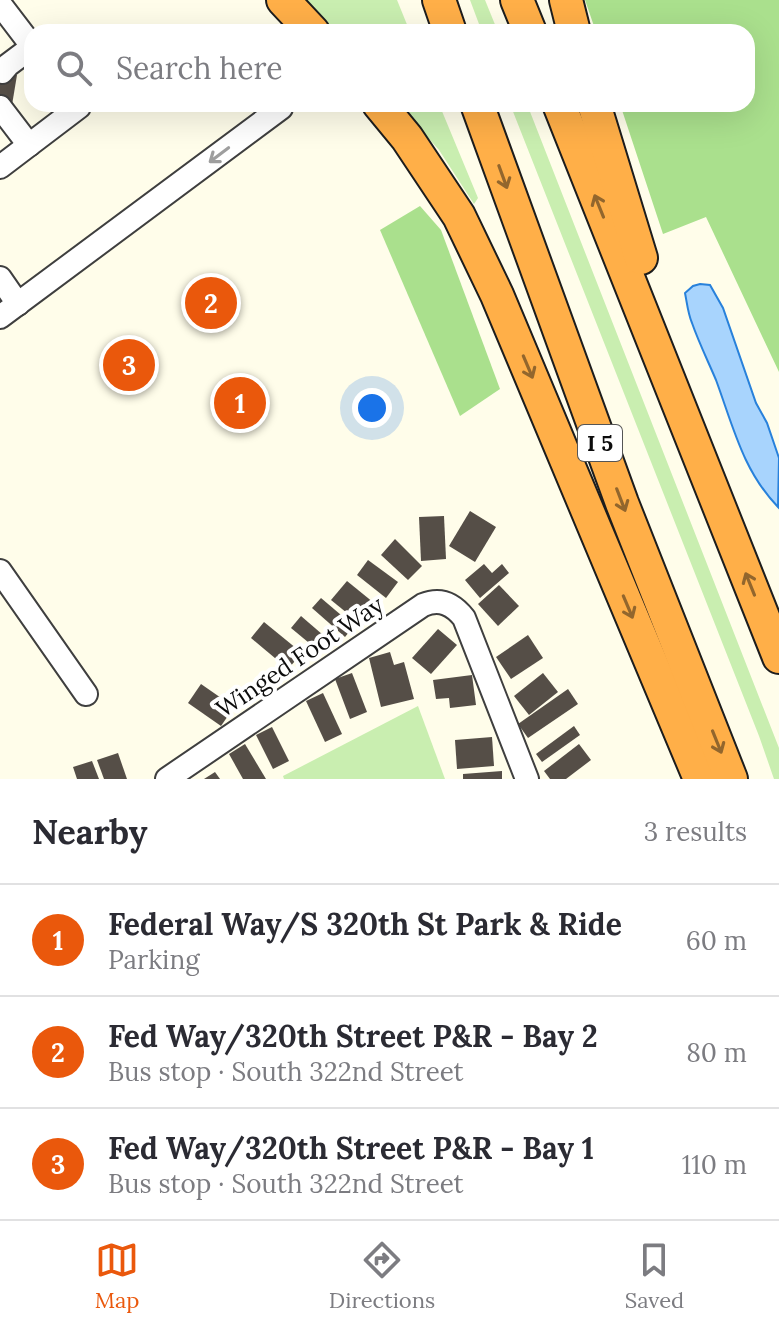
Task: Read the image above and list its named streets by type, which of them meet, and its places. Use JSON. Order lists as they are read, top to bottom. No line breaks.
{"streets":{"highway":["I 5"],"street":["Winged Foot Way"]},"page":{"search":"Search here","pins":["2","3","1"],"heading":["Nearby","3 results"],"list":[{"mark":"1","name":"Federal Way/S 320th St Park & Ride","note":"Parking","value":"60 m"},{"mark":"2","name":"Fed Way/320th Street P&R - Bay 2","note":"Bus stop · South 322nd Street","value":"80 m"},{"mark":"3","name":"Fed Way/320th Street P&R - Bay 1","note":"Bus stop · South 322nd Street","value":"110 m"}],"nav":["Map","Directions","Saved"]}}
